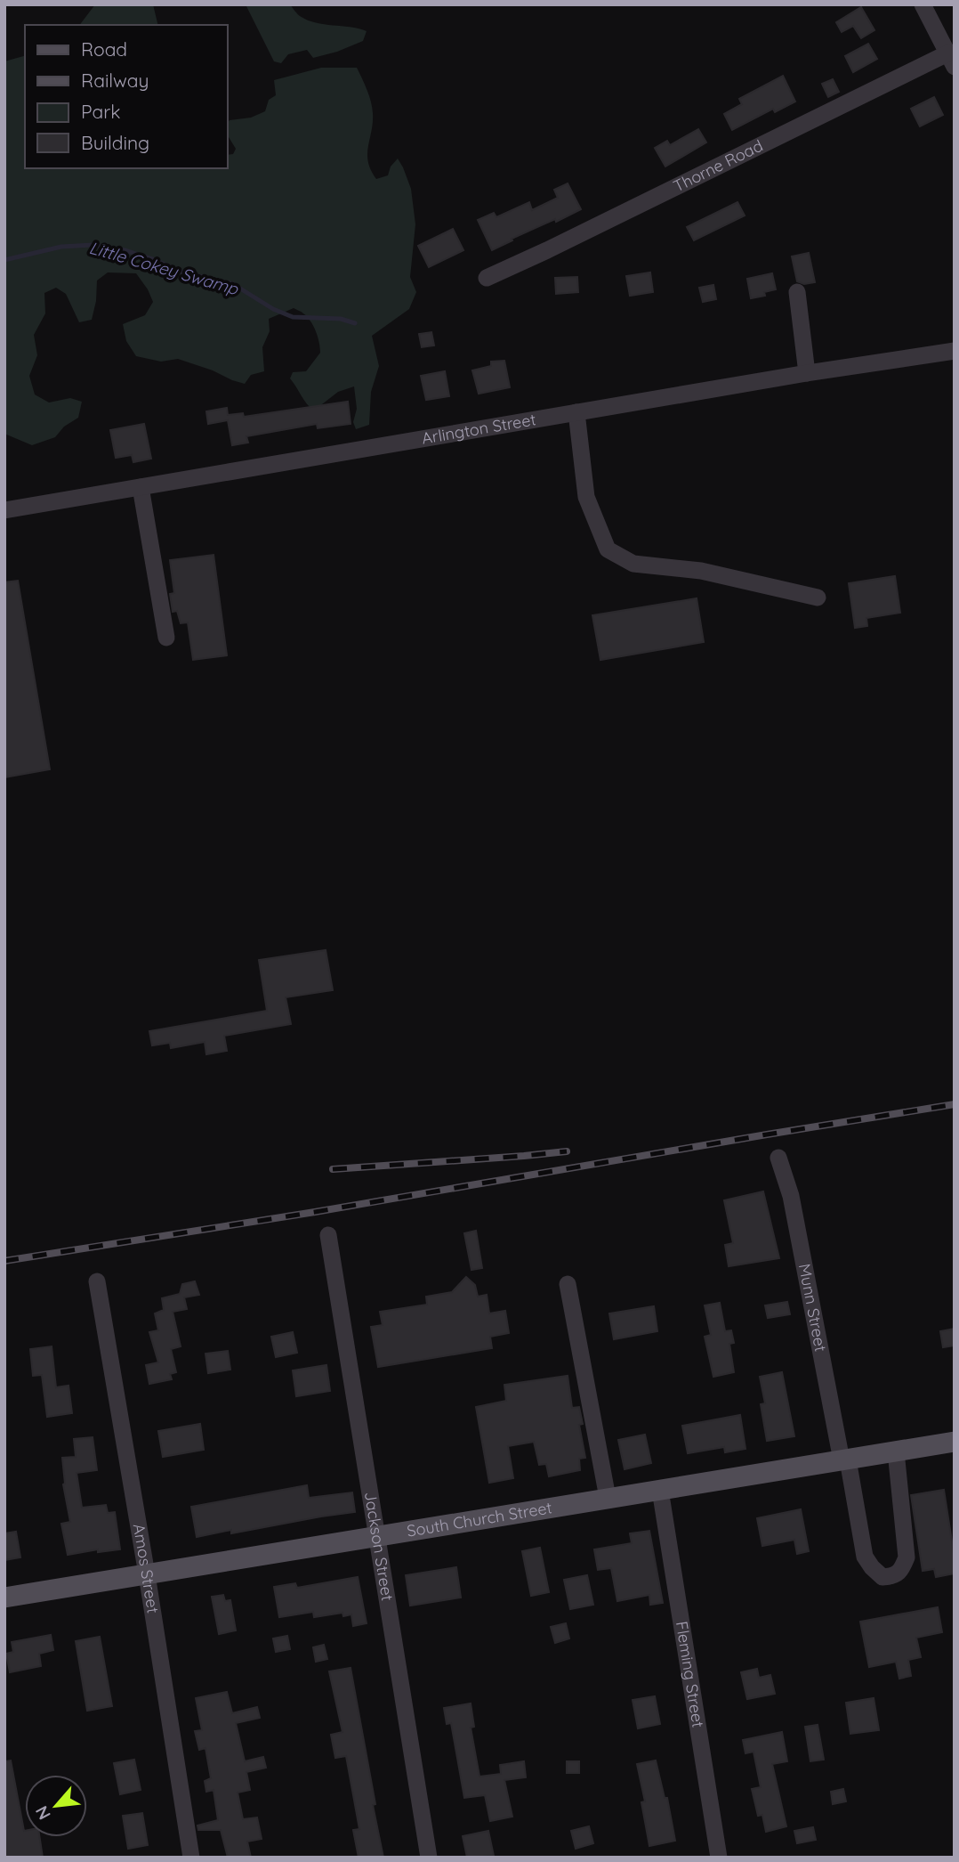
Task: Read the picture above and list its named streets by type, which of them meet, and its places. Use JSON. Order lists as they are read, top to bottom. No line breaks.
{"streets":{"main road":["South Church Street"],"street":["Thorne Road","Arlington Street","Munn Street","Jackson Street","Amos Street","Fleming Street"]},"crossings":[["Munn Street","South Church Street"],["South Church Street","Jackson Street"],["South Church Street","Amos Street"],["South Church Street","Fleming Street"]],"water":["Little Cokey Swamp"],"legend":["Road","Railway","Park","Building"],"north":"bottom left"}
